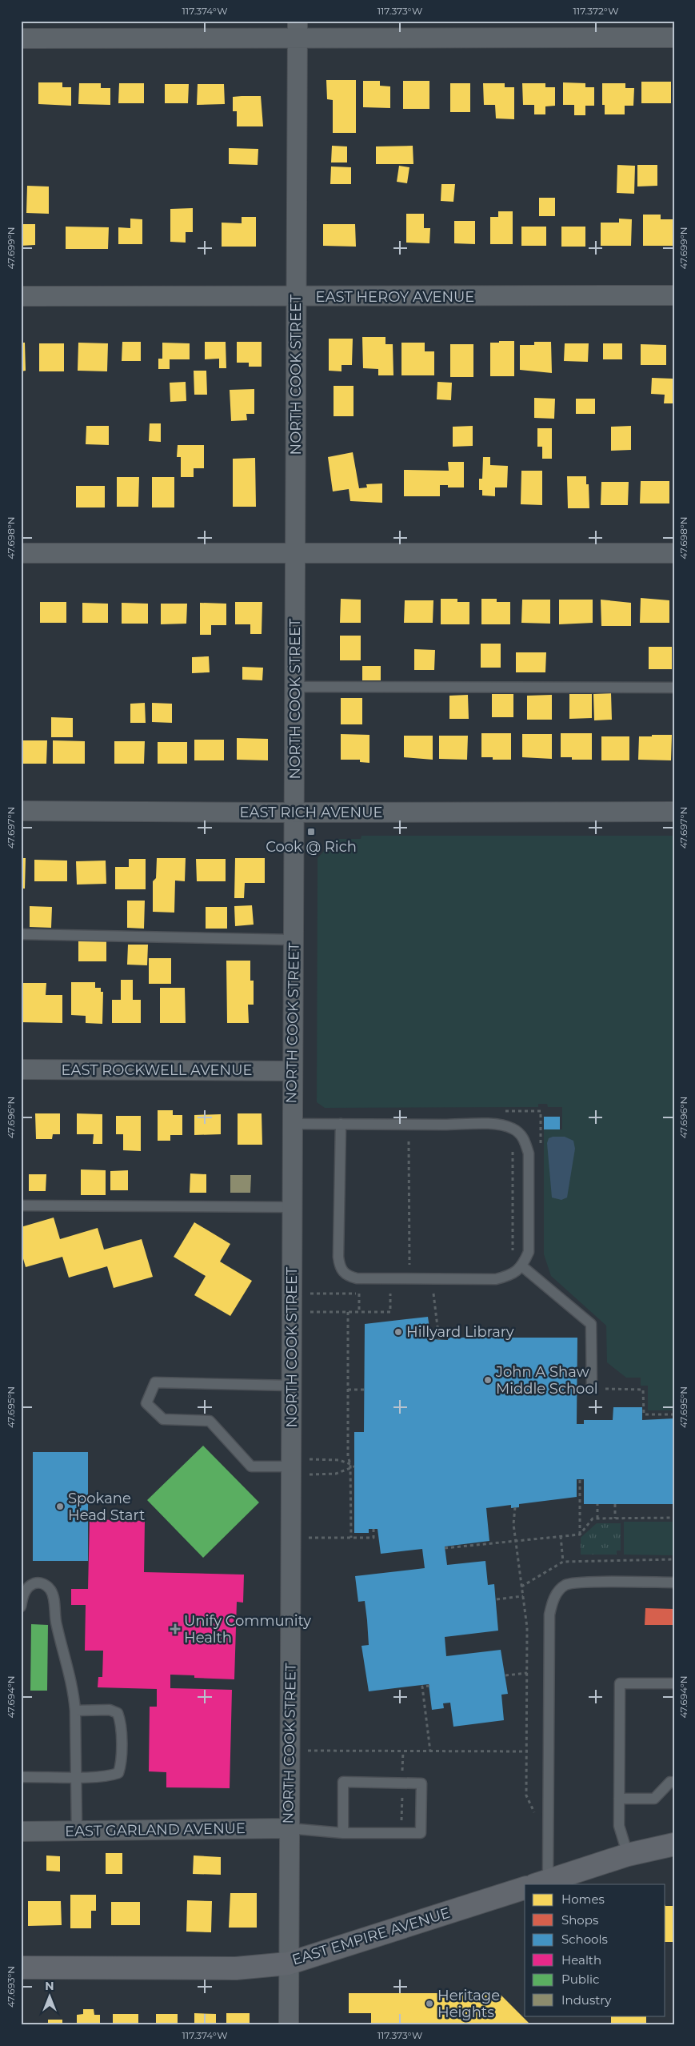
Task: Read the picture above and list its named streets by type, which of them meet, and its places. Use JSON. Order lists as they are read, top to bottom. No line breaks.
{"streets":{"street":["EAST HEROY AVENUE","NORTH COOK STREET","EAST RICH AVENUE","EAST ROCKWELL AVENUE","EAST GARLAND AVENUE","EAST EMPIRE AVENUE"]},"crossings":[["EAST HEROY AVENUE","NORTH COOK STREET"],["NORTH COOK STREET","EAST RICH AVENUE"],["NORTH COOK STREET","EAST ROCKWELL AVENUE"],["NORTH COOK STREET","EAST GARLAND AVENUE"],["NORTH COOK STREET","EAST EMPIRE AVENUE"]],"places":{"transit":["Cook @ Rich"],"other":["Hillyard Library","John A Shaw Middle School","Spokane Head Start","Heritage Heights"],"health":["Unify Community Health"]},"legend":["Homes","Shops","Schools","Health","Public","Industry"],"north":"top","coordinates":["117.374°W","117.373°W","117.372°W","47.699°N","47.698°N","47.697°N","47.696°N","47.695°N","47.694°N","47.693°N"]}
